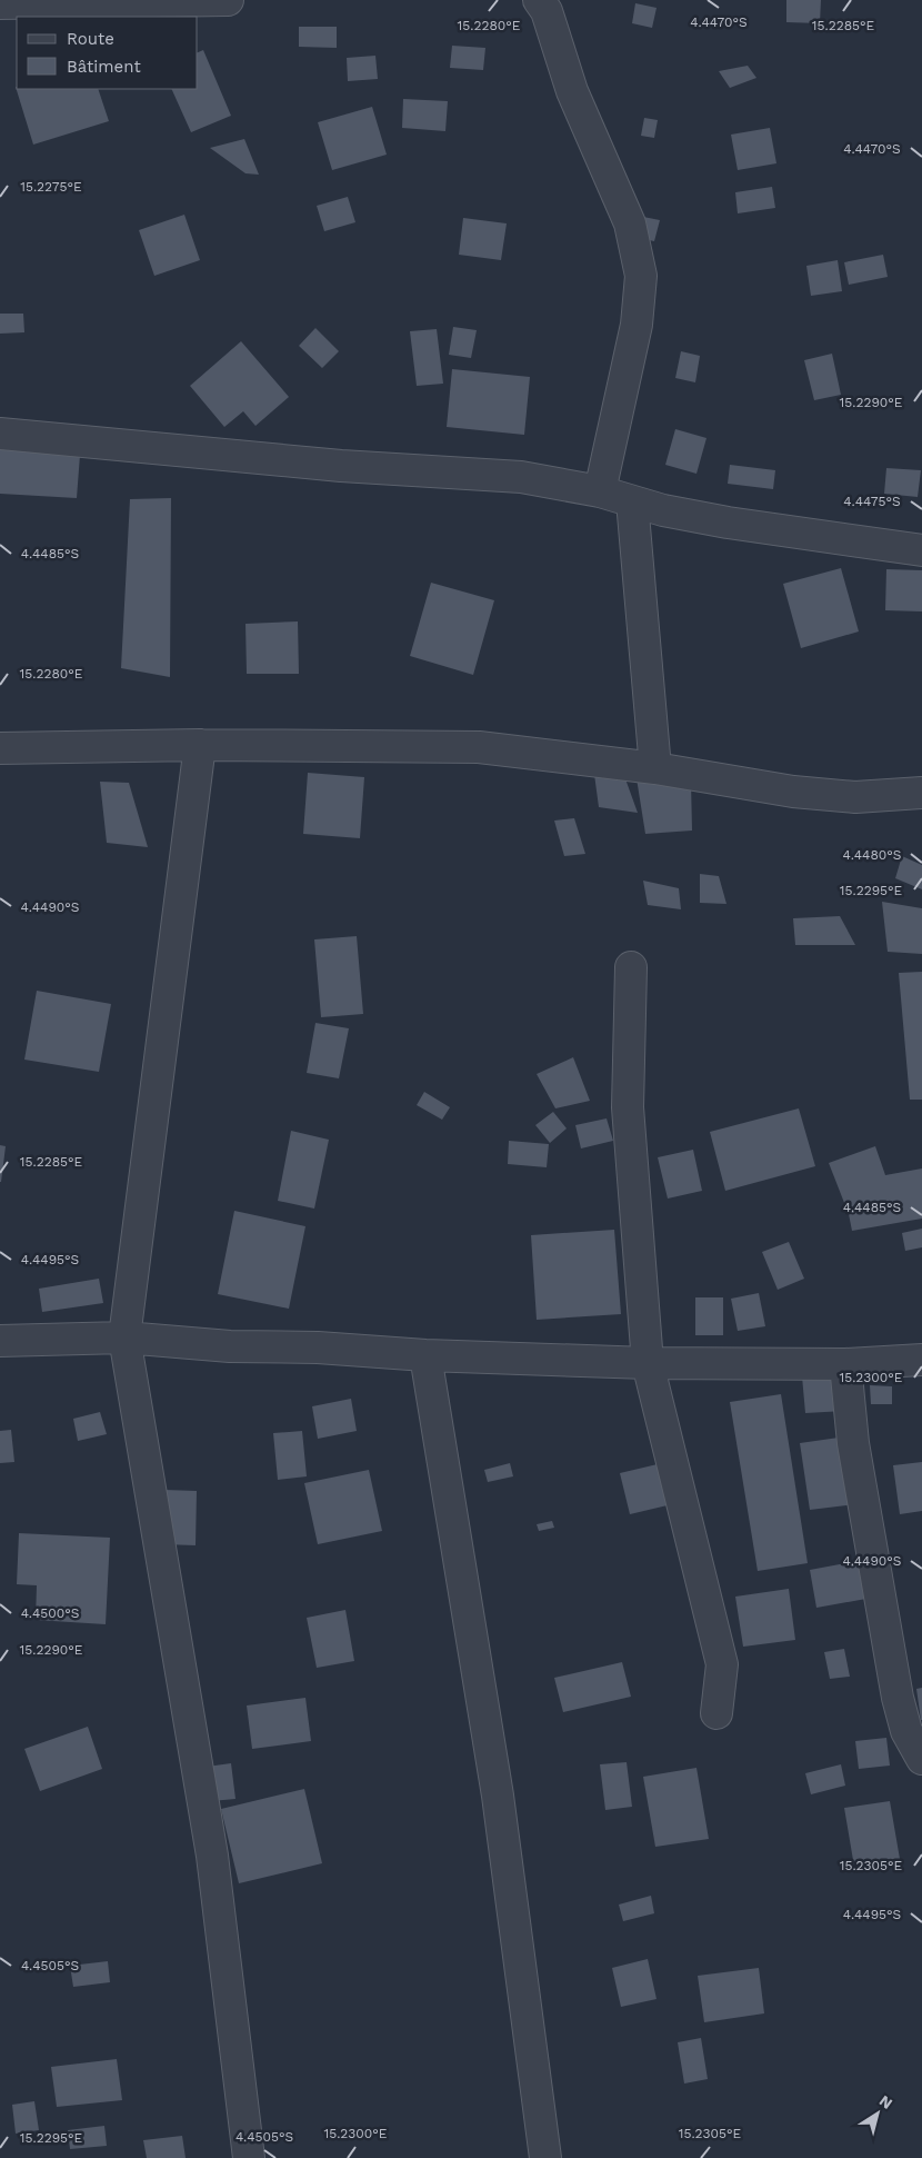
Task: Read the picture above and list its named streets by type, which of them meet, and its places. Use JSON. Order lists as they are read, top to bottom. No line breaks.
{"legend":["Route","Bâtiment"],"north":"top right","coordinates":["4.4470°S","15.2285°E","15.2280°E","15.2275°E","15.2290°E","4.4475°S","4.4485°S","4.4480°S","15.2295°E","4.4490°S","4.4495°S","15.2300°E","4.4500°S","15.2305°E","4.4505°S"]}
